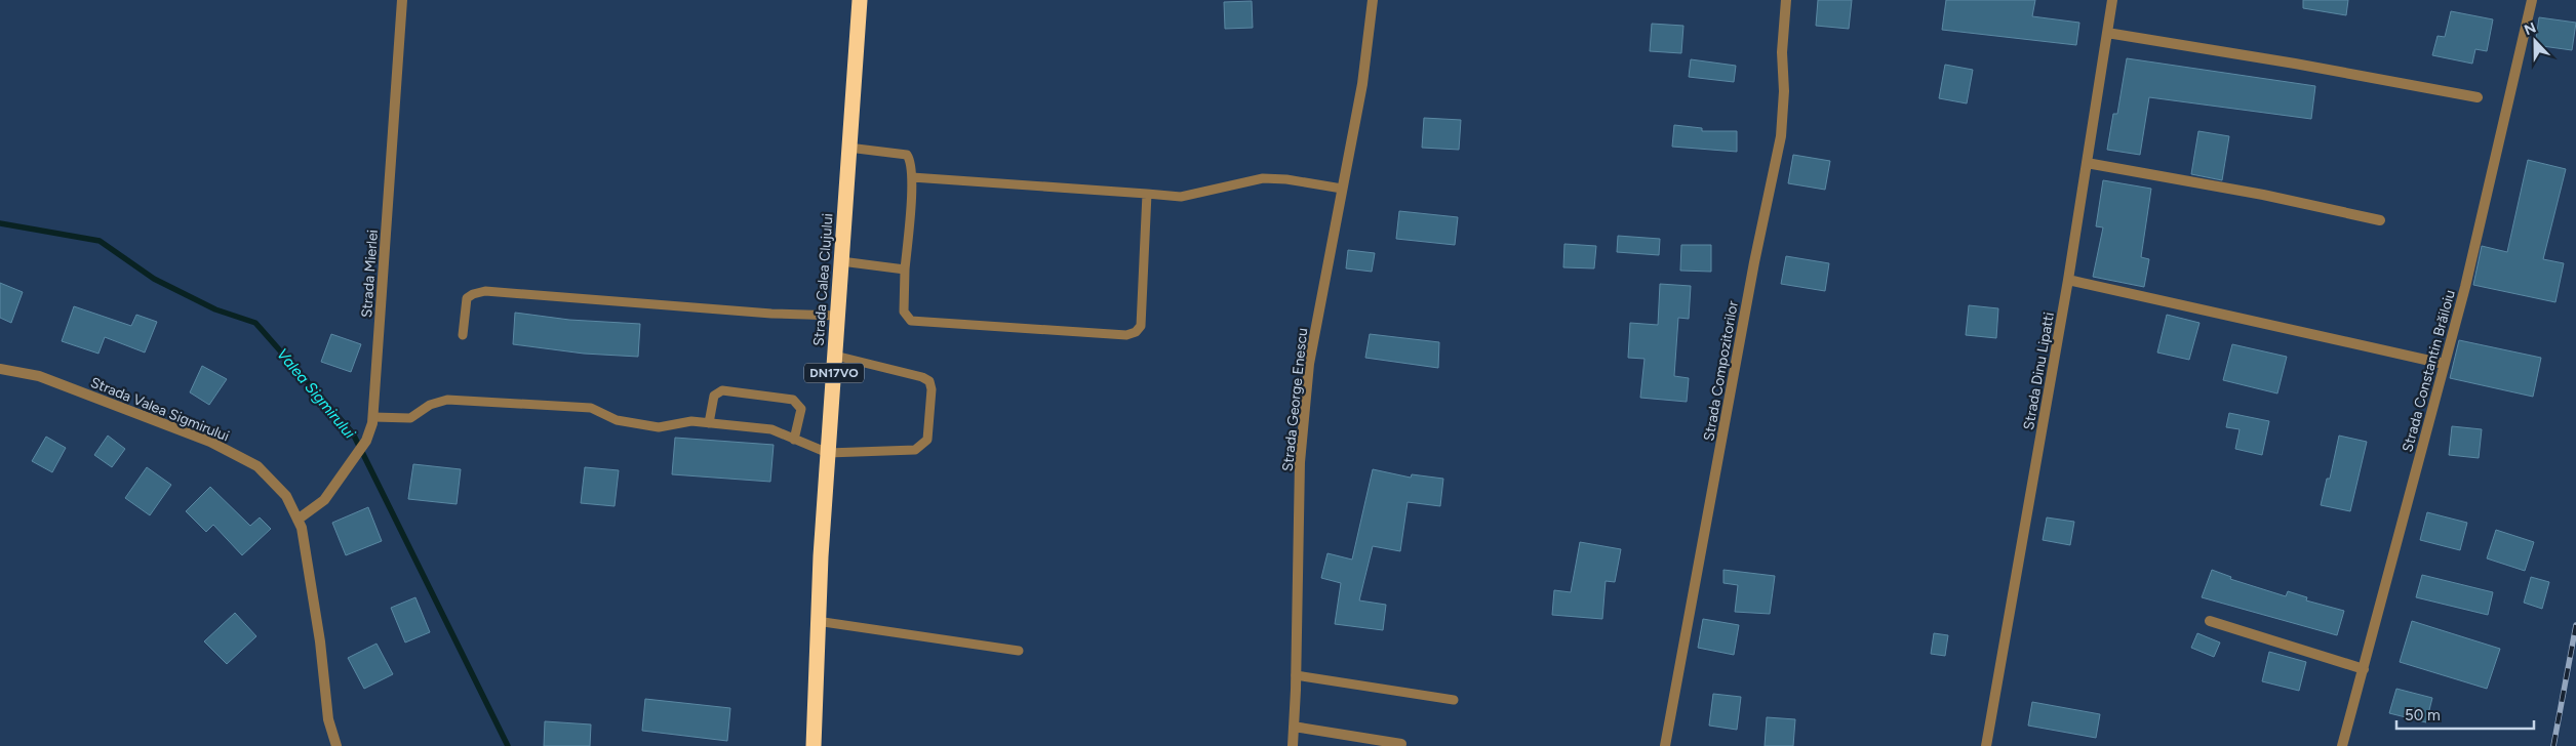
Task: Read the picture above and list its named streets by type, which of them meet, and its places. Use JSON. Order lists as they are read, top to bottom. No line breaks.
{"streets":{"highway":["Strada Calea Clujului","DN17VO"],"street":["Strada Mierlei","Strada Compozitorilor","Strada Dinu Lipatti","Strada Constantin Brăiloiu","Strada George Enescu","Strada Valea Sigmirului"]},"crossings":[["Strada Mierlei","Strada Valea Sigmirului"]],"water":["Valea Sigmirului"],"scale_bar":"50 m","north":"top"}
